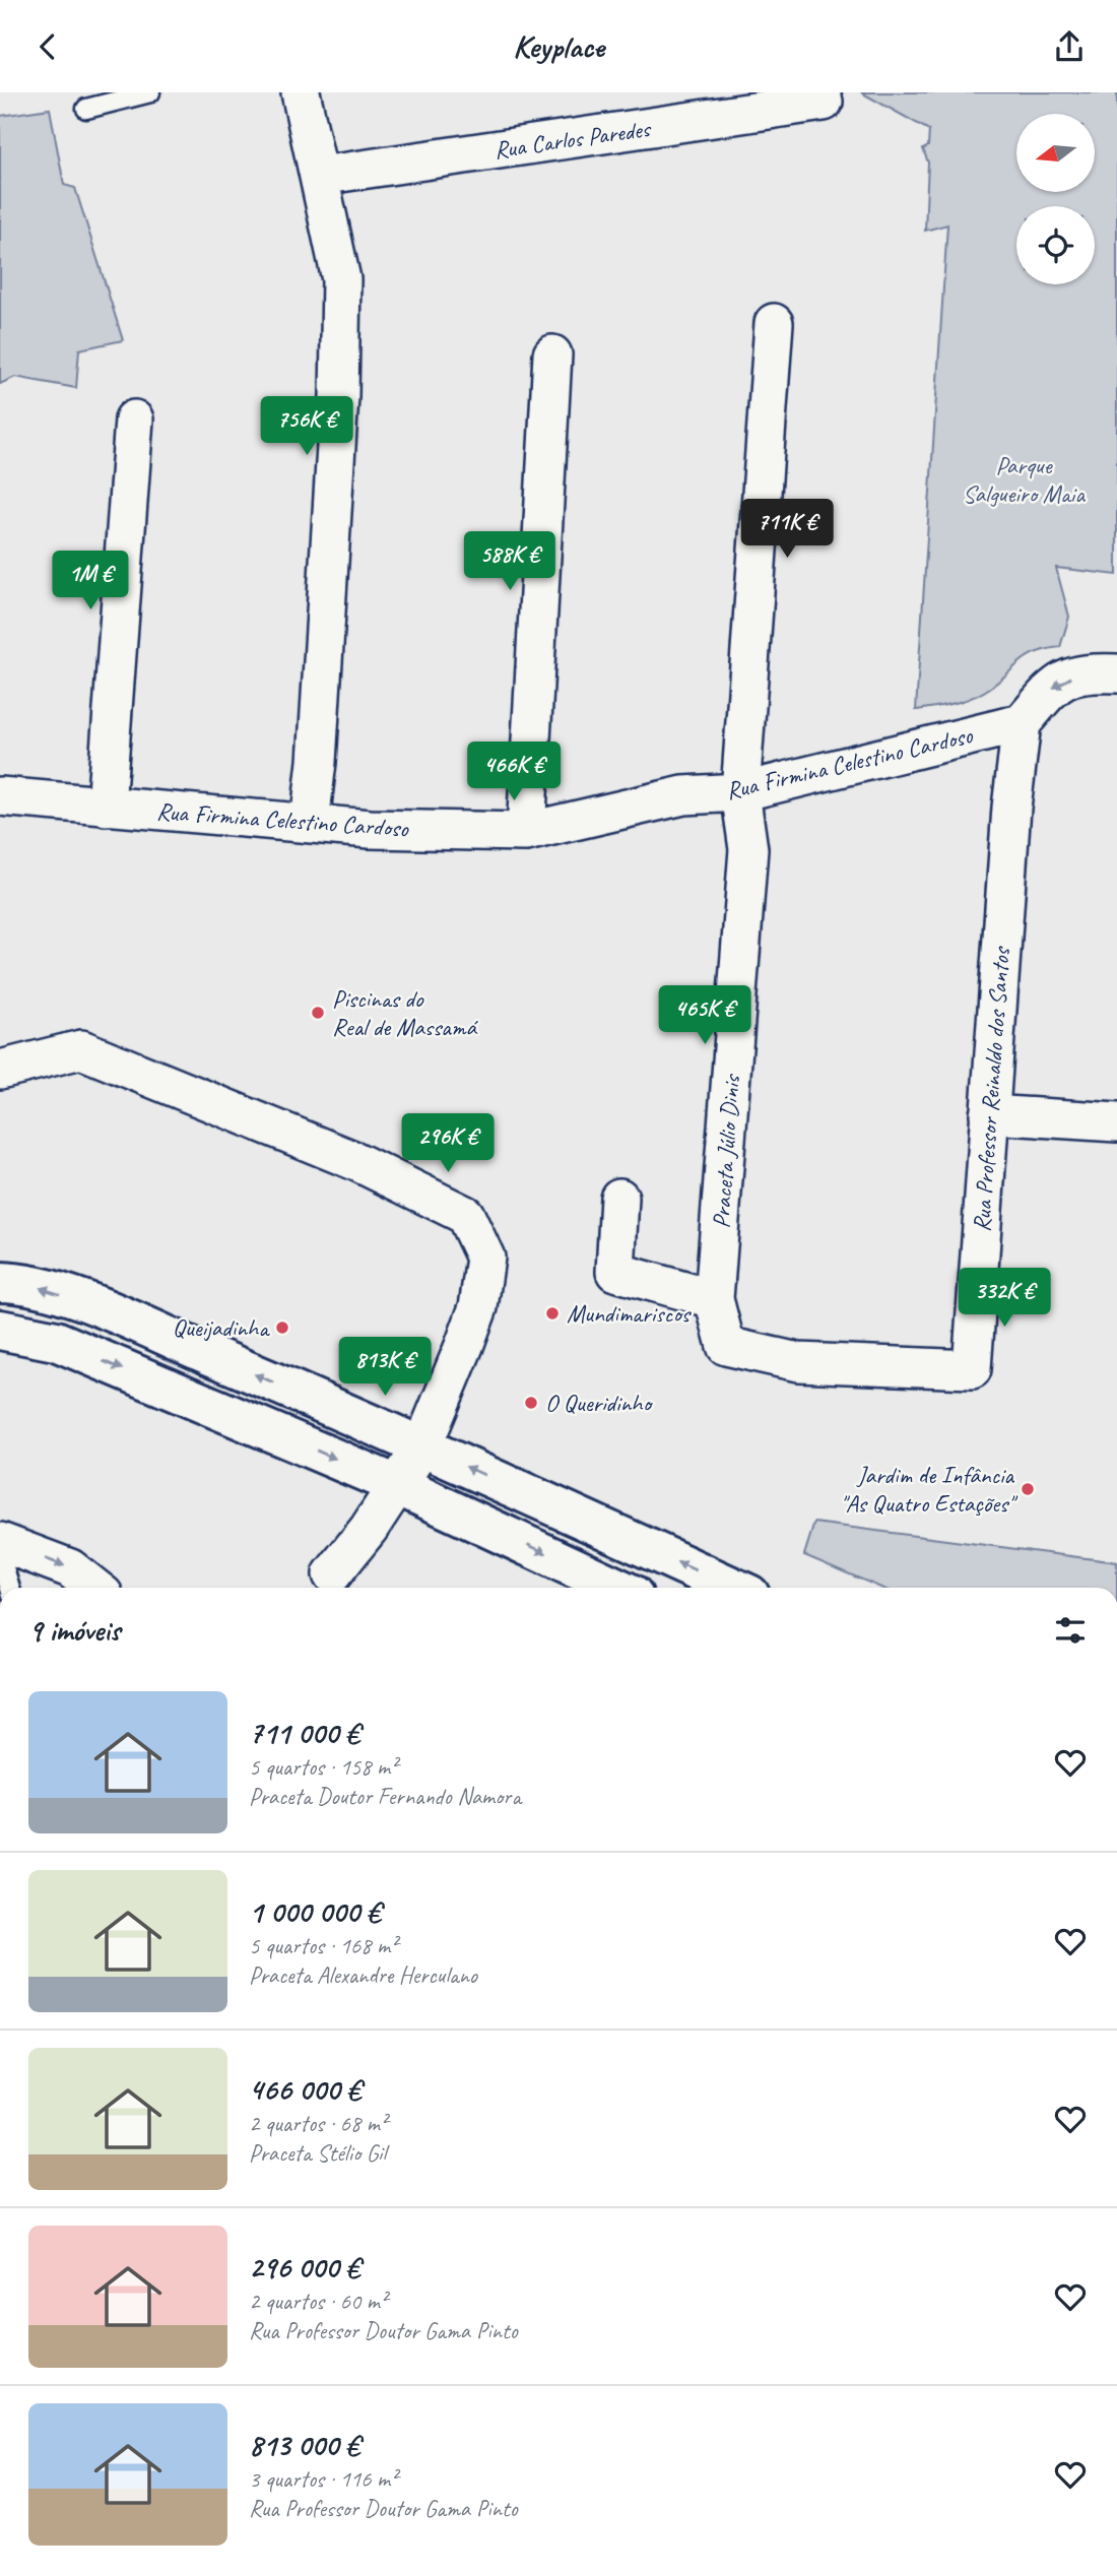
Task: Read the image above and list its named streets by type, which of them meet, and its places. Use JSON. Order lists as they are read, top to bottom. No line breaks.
{"streets":{"street":["Rua Carlos Paredes","Rua Firmina Celestino Cardoso","Rua Professor Reinaldo dos Santos","Praceta Júlio Dinis"]},"crossings":[["Rua Firmina Celestino Cardoso","Rua Professor Reinaldo dos Santos"],["Rua Firmina Celestino Cardoso","Praceta Júlio Dinis"],["Rua Professor Reinaldo dos Santos","Praceta Júlio Dinis"]],"parks":["Parque Salgueiro Maia"],"places":["Piscinas do Real de Massamá","Mundimariscos","Queijadinha","O Queridinho","Jardim de Infância \"As Quatro Estações\""],"north":"left","page":{"header":"Keyplace","price":["756K €","711K €","588K €","1M €","466K €","465K €","296K €","332K €","813K €"],"heading":"9 imóveis","list":[{"name":"711 000 €","note":"5 quartos · 158 m² · Praceta Doutor Fernando Namora"},{"name":"1 000 000 €","note":"5 quartos · 168 m² · Praceta Alexandre Herculano"},{"name":"466 000 €","note":"2 quartos · 68 m² · Praceta Stélio Gil"},{"name":"296 000 €","note":"2 quartos · 60 m² · Rua Professor Doutor Gama Pinto"},{"name":"813 000 €","note":"3 quartos · 116 m² · Rua Professor Doutor Gama Pinto"}]}}
